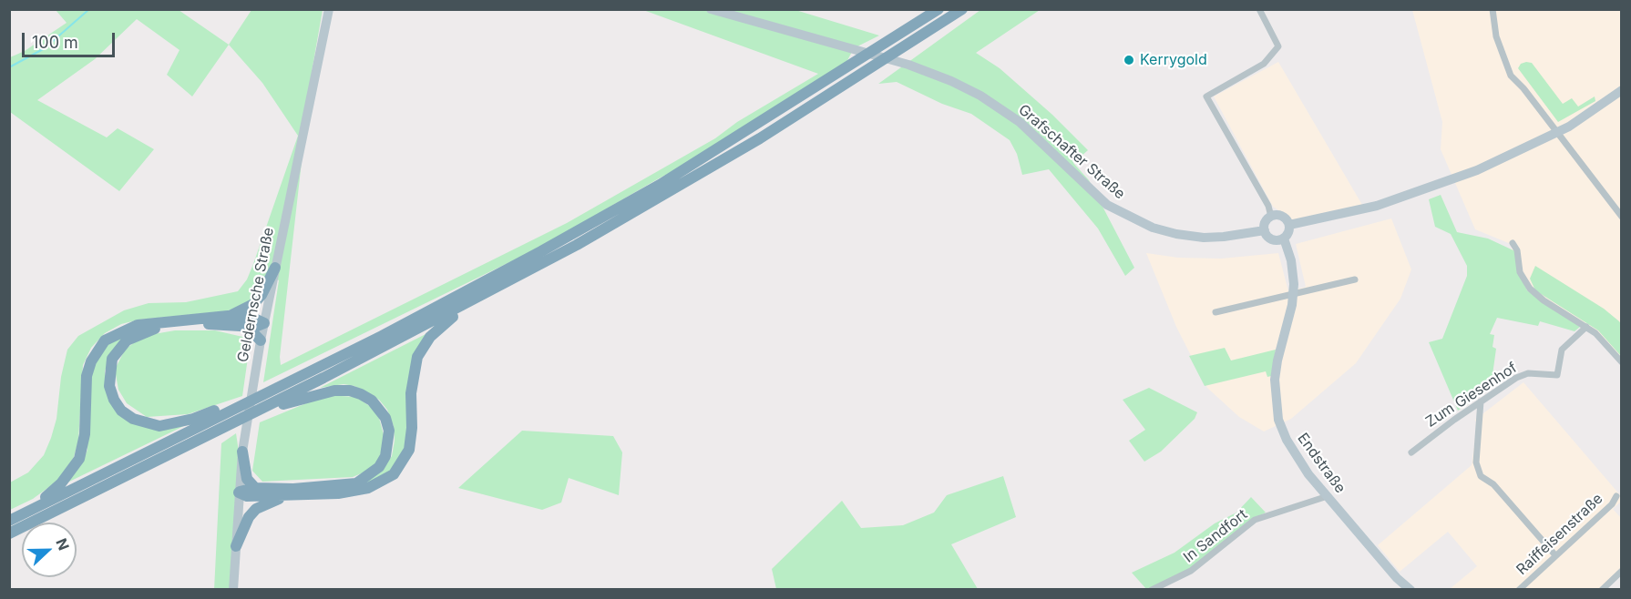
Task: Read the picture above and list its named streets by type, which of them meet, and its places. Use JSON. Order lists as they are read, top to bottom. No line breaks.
{"streets":{"street":["Grafschafter Straße","Geldernsche Straße","Zum Giesenhof","Endstraße","Raiffeisenstraße","In Sandfort"]},"crossings":[["Grafschafter Straße","Endstraße"],["Endstraße","In Sandfort"]],"places":["Kerrygold"],"scale_bar":"100 m","north":"right"}
